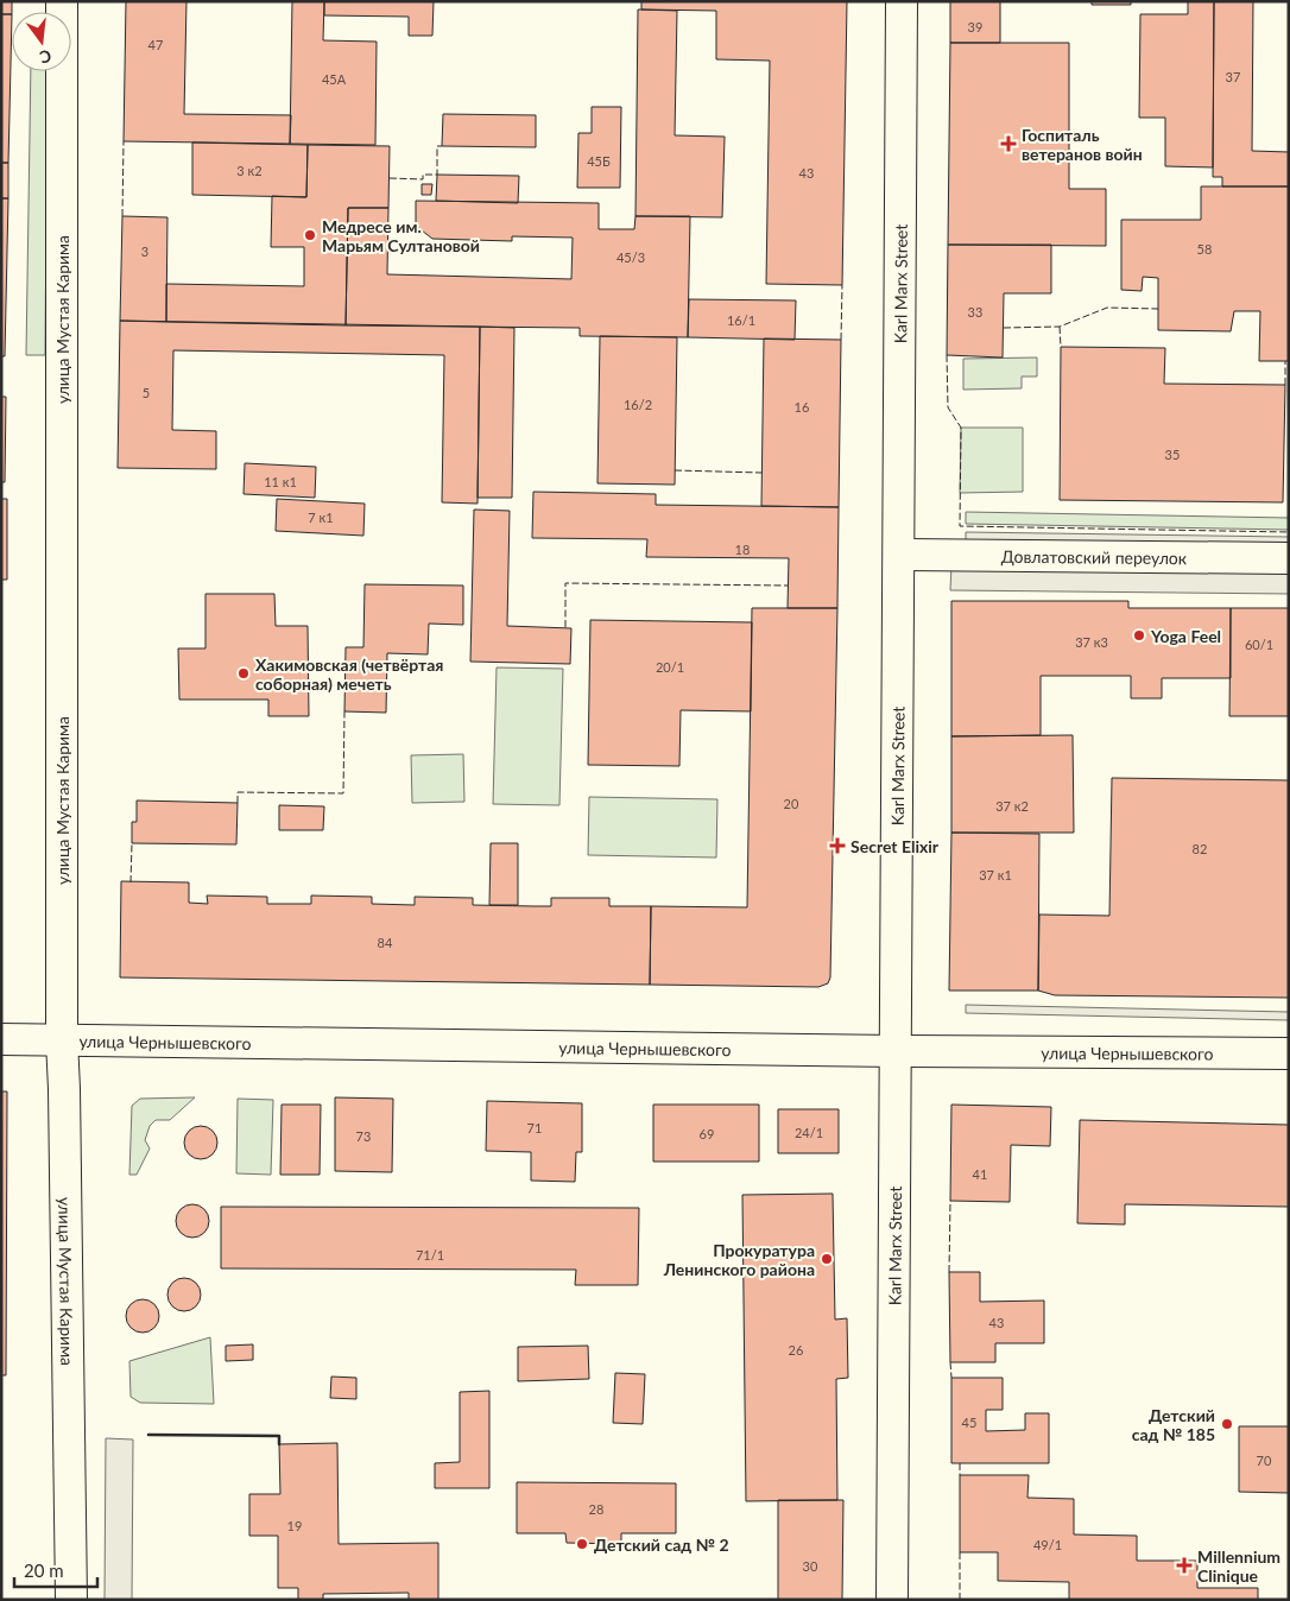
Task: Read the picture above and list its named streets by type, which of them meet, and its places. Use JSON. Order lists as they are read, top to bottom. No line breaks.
{"streets":{"street":["Karl Marx Street","улица Мустая Карима","Довлатовский переулок","улица Чернышевского"]},"crossings":[["Karl Marx Street","Довлатовский переулок"],["Karl Marx Street","улица Чернышевского"],["улица Мустая Карима","улица Чернышевского"]],"places":{"health":["Госпиталь ветеранов войн","Secret Elixir","Millennium Clinique"],"other":["Медресе им. Марьям Султановой","Yoga Feel","Хакимовская (четвёртая соборная) мечеть","Прокуратура Ленинского района","Детский сад № 185","Детский сад № 2"]},"house_numbers":["39","47","37","45А","45Б","3 к2","43","58","3","45/3","33","16/1","5","16/2","16","35","11 к1","7 к1","18","37 к3","60/1","20/1","20","37 к2","82","37 к1","84","71","24/1","69","73","41","71/1","43","26","45","70","28","19","49/1","30"],"scale_bar":"20 m","north":"bottom"}
